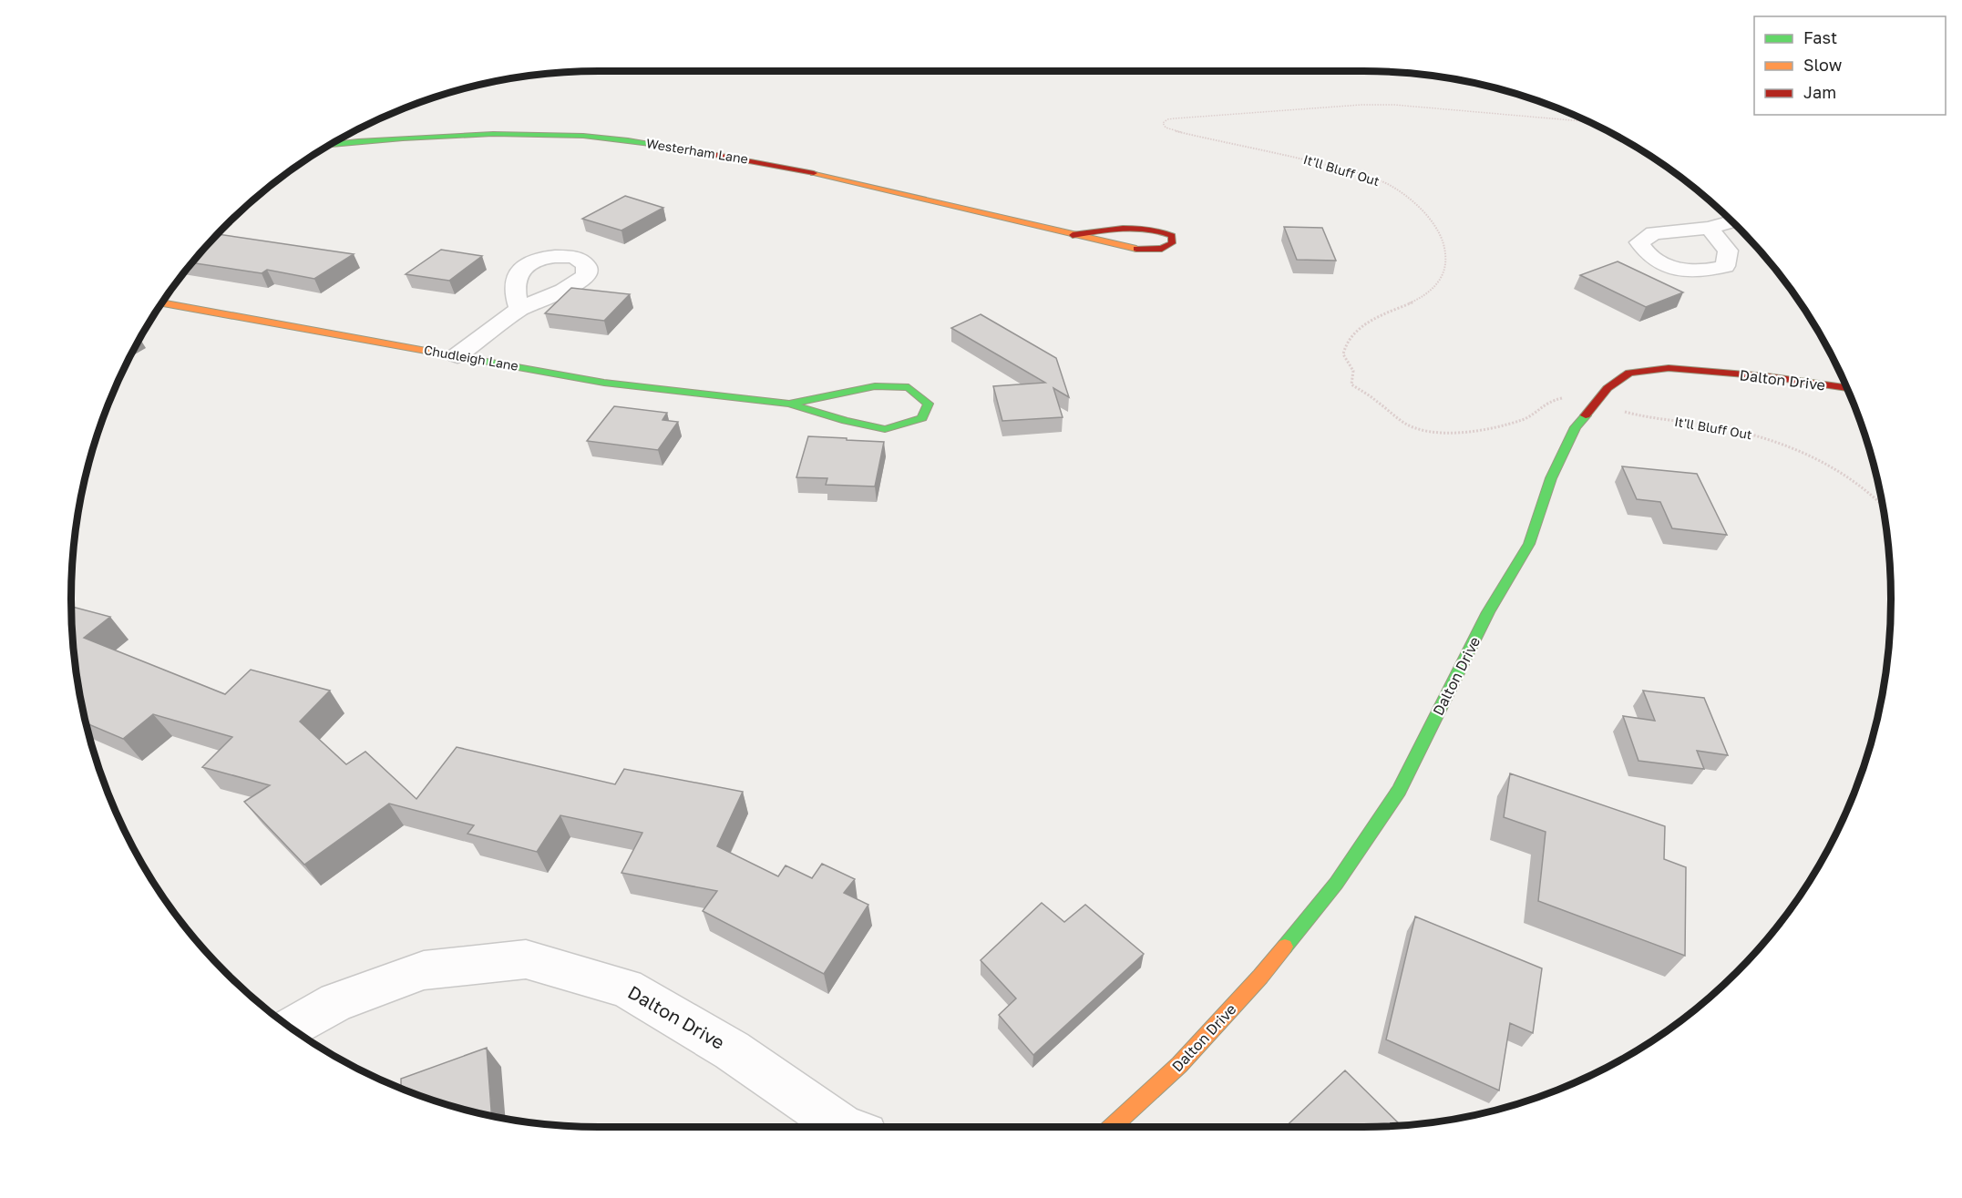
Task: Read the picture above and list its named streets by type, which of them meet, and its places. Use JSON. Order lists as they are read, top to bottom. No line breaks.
{"streets":{"street":["Westerham Lane","Chudleigh Lane","Dalton Drive"],"path":["It'll Bluff Out"]},"crossings":[["It'll Bluff Out","Dalton Drive"]],"legend":["Fast","Slow","Jam"]}
